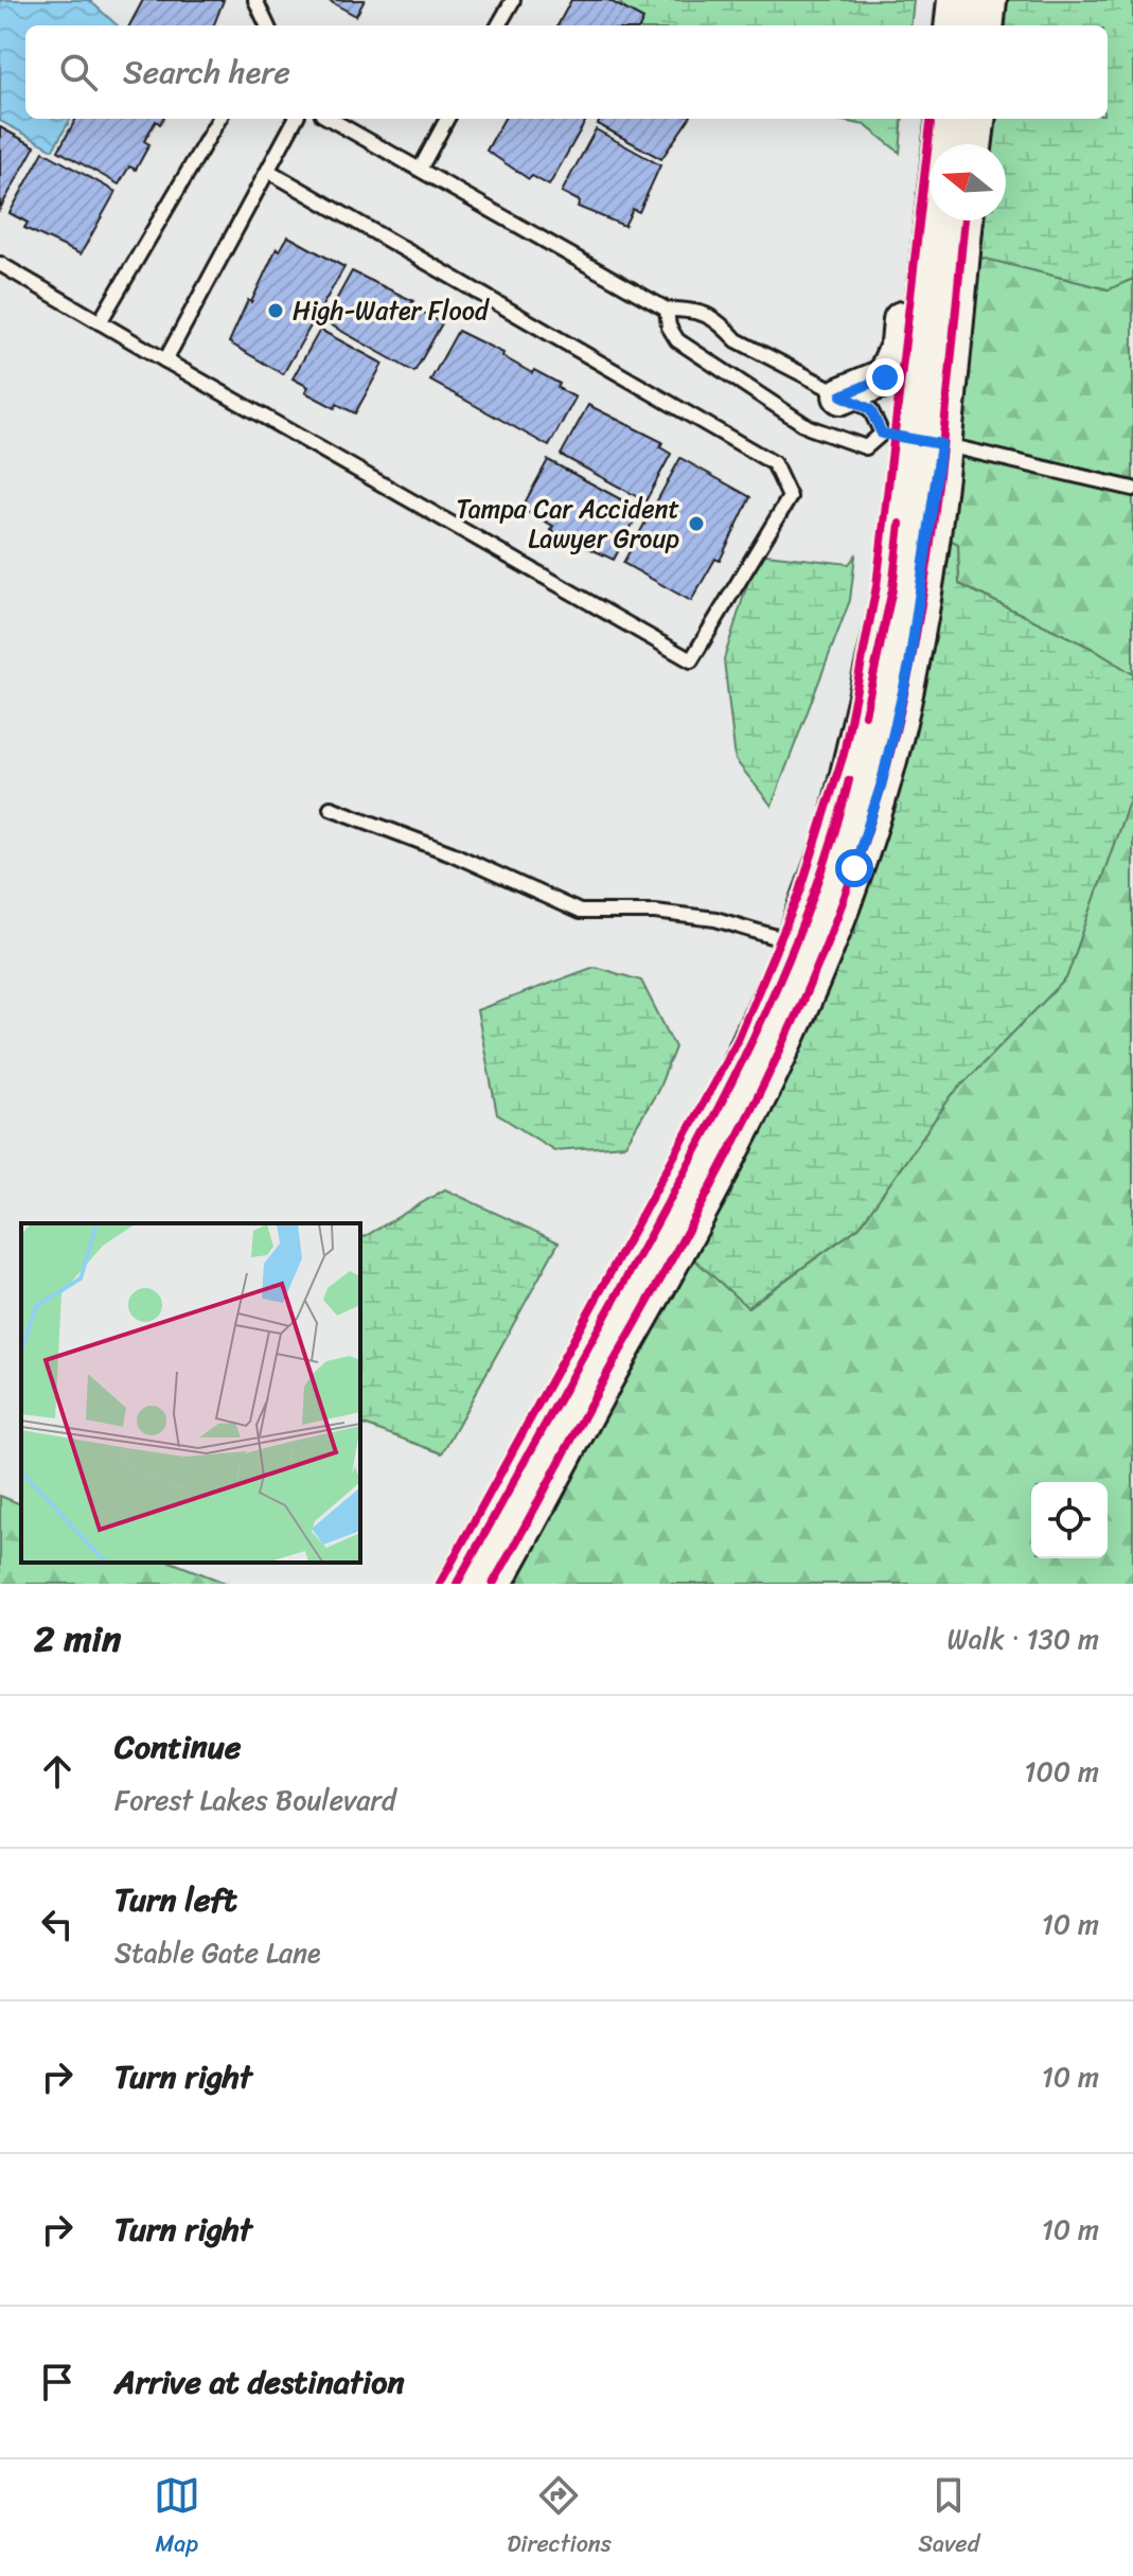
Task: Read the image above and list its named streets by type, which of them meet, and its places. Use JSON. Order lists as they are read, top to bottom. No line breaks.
{"places":["High-Water Flood","Tampa Car Accident Lawyer Group"],"north":"left","page":{"search":"Search here","heading":["2 min","Walk · 130 m"],"list":[["Continue","Forest Lakes Boulevard","100 m"],["Turn left","Stable Gate Lane","10 m"],["Turn right","10 m"],["Turn right","10 m"],"Arrive at destination"],"nav":["Map","Directions","Saved"]}}
